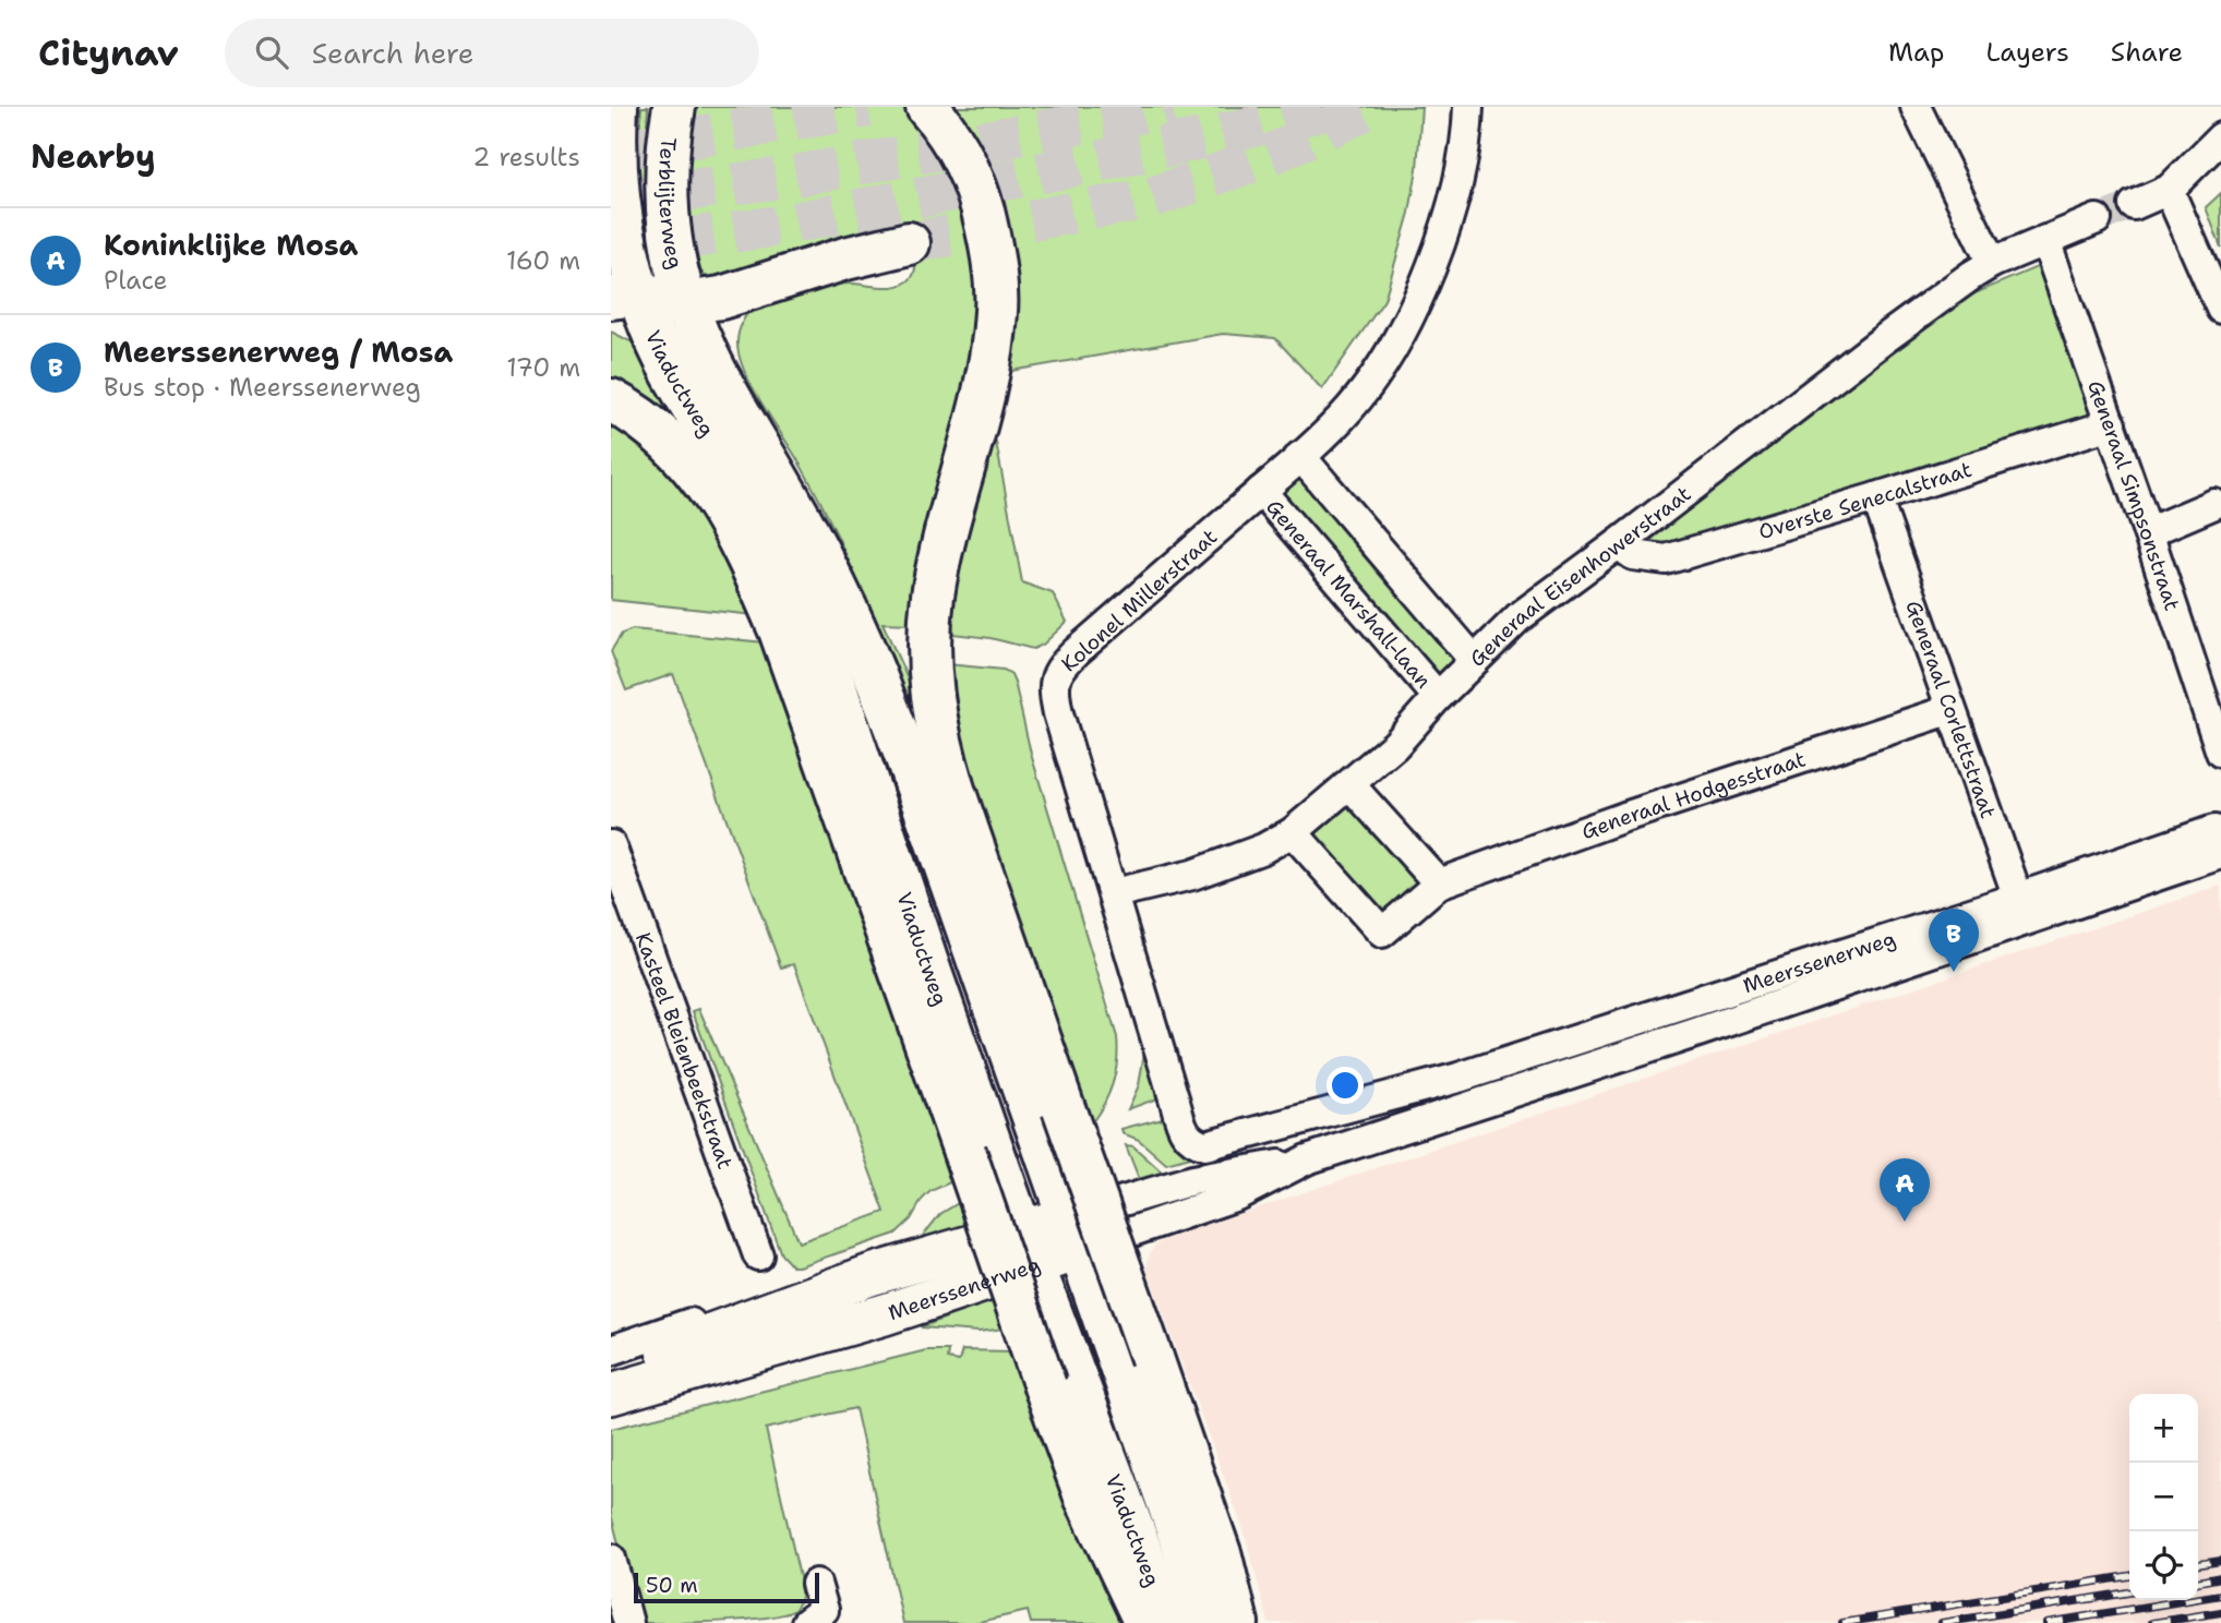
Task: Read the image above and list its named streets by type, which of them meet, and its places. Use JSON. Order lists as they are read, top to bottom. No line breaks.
{"streets":{"main road":["Terblijterweg","Viaductweg"],"street":["Generaal Simpsonstraat","Overste Senecalstraat","Generaal Eisenhowerstraat","Generaal Marshall-laan","Kolonel Millerstraat","Generaal Corlettstraat","Generaal Hodgesstraat","Meerssenerweg","Kasteel Bleienbeekstraat"]},"crossings":[["Terblijterweg","Viaductweg"],["Viaductweg","Meerssenerweg"],["Generaal Simpsonstraat","Overste Senecalstraat"],["Generaal Simpsonstraat","Generaal Eisenhowerstraat"],["Overste Senecalstraat","Generaal Eisenhowerstraat"],["Overste Senecalstraat","Generaal Corlettstraat"],["Generaal Eisenhowerstraat","Generaal Marshall-laan"],["Generaal Eisenhowerstraat","Kolonel Millerstraat"],["Generaal Marshall-laan","Kolonel Millerstraat"],["Kolonel Millerstraat","Meerssenerweg"],["Generaal Corlettstraat","Generaal Hodgesstraat"],["Generaal Corlettstraat","Meerssenerweg"]],"scale_bar":"50 m","page":{"header":"Citynav","search":"Search here","nav":["Map","Layers","Share"],"heading":["Nearby","2 results"],"list":[{"mark":"A","name":"Koninklijke Mosa","note":"Place","value":"160 m"},{"mark":"B","name":"Meerssenerweg / Mosa","note":"Bus stop · Meerssenerweg","value":"170 m"}],"pins":["B","A"],"map_buttons":["+","−"],"scale":"50 m"}}
